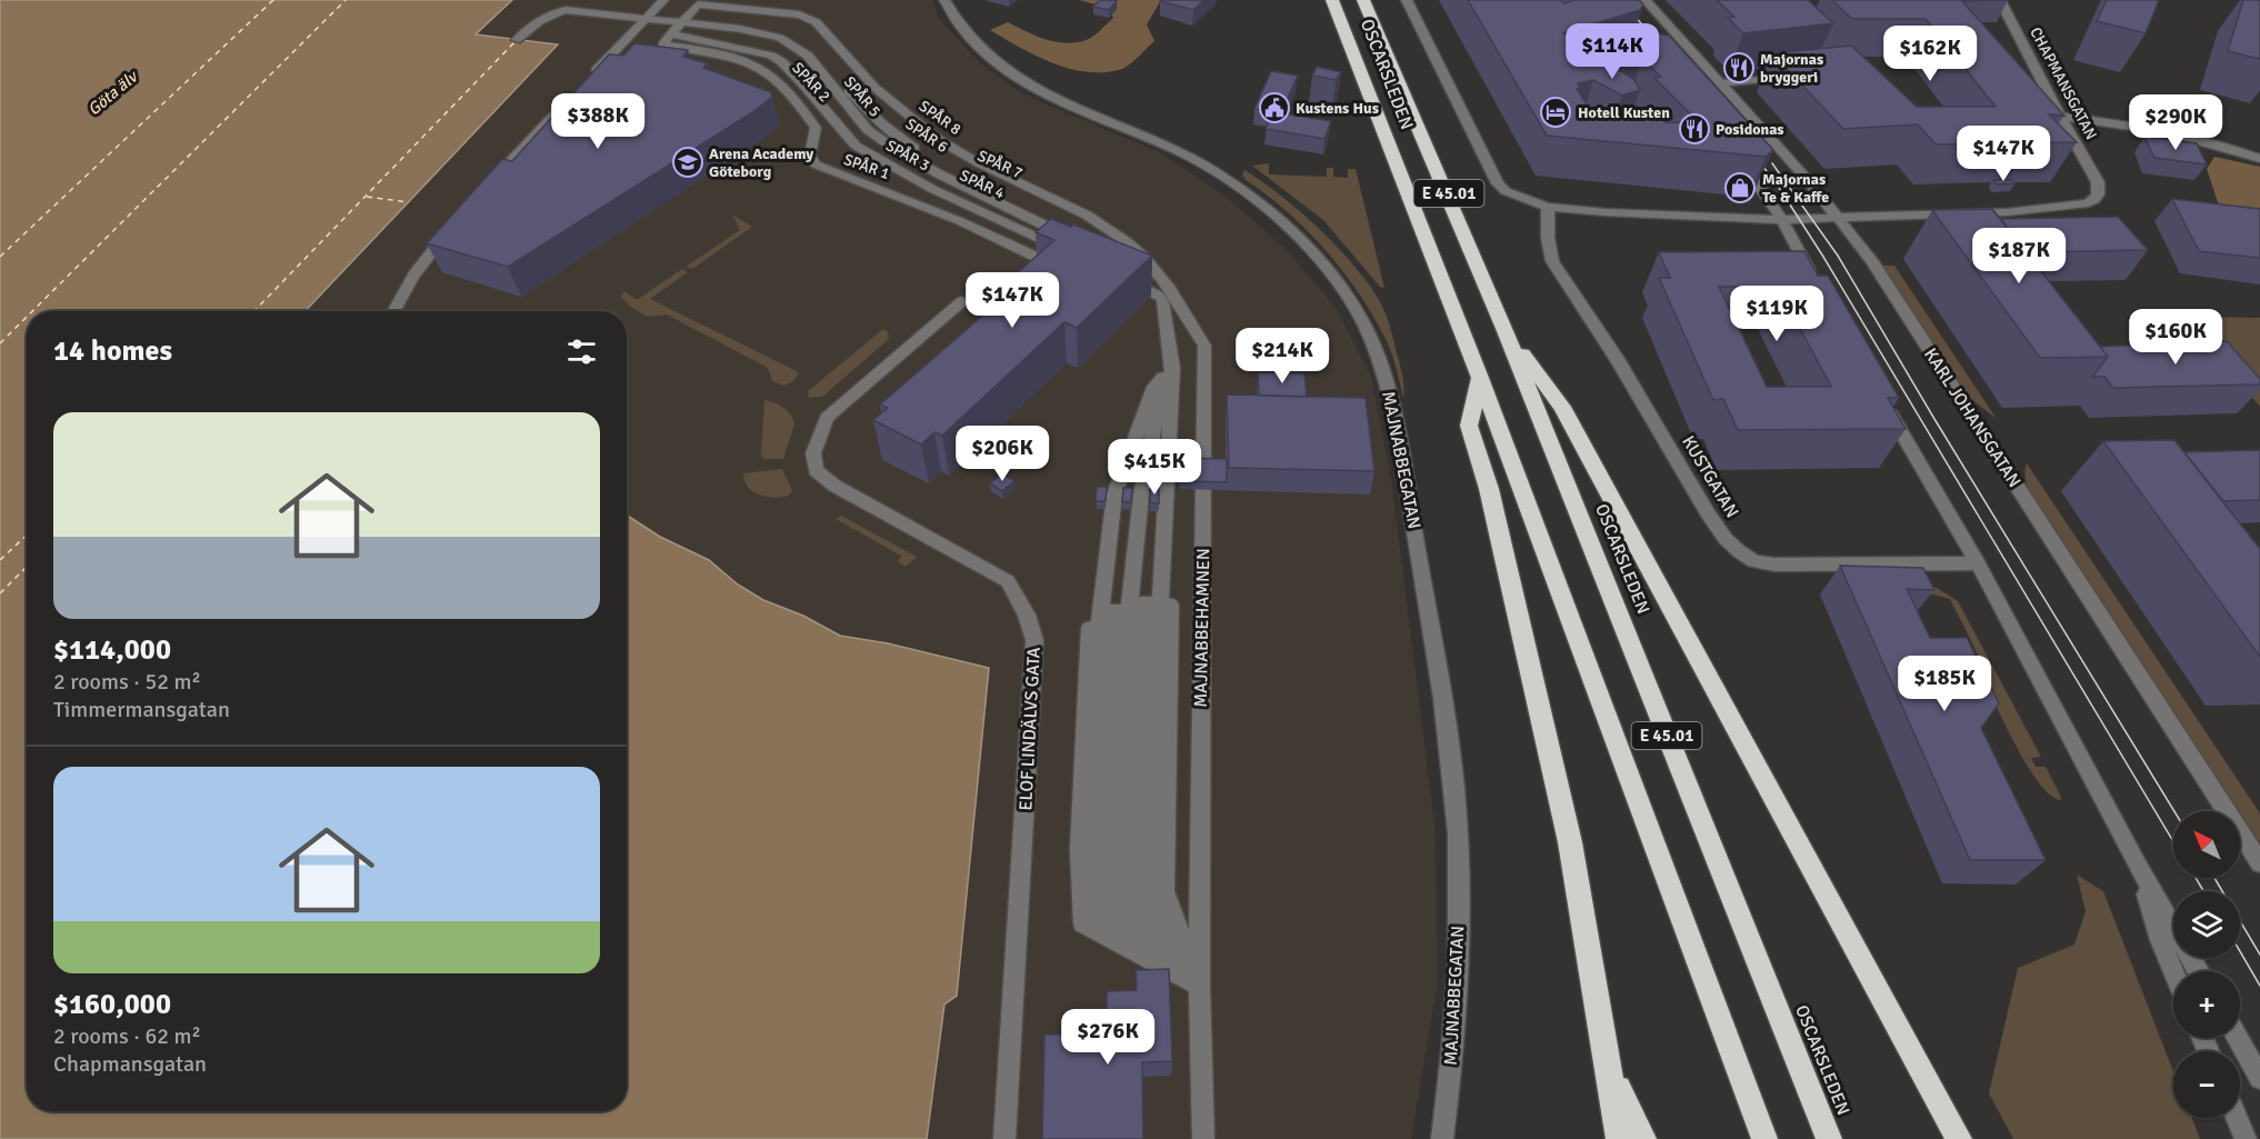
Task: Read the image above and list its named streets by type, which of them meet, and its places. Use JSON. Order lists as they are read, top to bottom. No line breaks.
{"streets":{"highway":["OSCARSLEDEN","E 45.01"],"street":["CHAPMANSGATAN","SPÅR 5","SPÅR 6","SPÅR 3","SPÅR 7","SPÅR 1","KARL JOHANSGATAN","MAJNABBEGATAN","KUSTGATAN","MAJNABBEHAMNEN","ELOF LINDÄLVS GATA"]},"crossings":[["CHAPMANSGATAN","KARL JOHANSGATAN"],["SPÅR 5","SPÅR 6"],["SPÅR 5","SPÅR 3"],["SPÅR 5","SPÅR 7"],["SPÅR 5","SPÅR 1"],["SPÅR 6","SPÅR 3"],["SPÅR 6","SPÅR 7"],["SPÅR 6","SPÅR 1"],["SPÅR 3","SPÅR 7"],["SPÅR 3","SPÅR 1"],["SPÅR 7","SPÅR 1"],["SPÅR 7","MAJNABBEHAMNEN"]],"water":["Göta älv"],"places":{"restaurant":["Majornas bryggeri","Posidonas"],"public building":["Kustens Hus"],"hotel":["Hotell Kusten"],"school or university":["Arena Academy Göteborg"],"shop":["Majornas Te & Kaffe"]},"north":"top left","page":{"price":["$114K","$162K","$388K","$290K","$147K","$187K","$147K","$119K","$160K","$214K","$206K","$415K","$185K","$276K"],"heading":"14 homes","list":[{"name":"$114,000","note":"2 rooms · 52 m² · Timmermansgatan"},{"name":"$160,000","note":"2 rooms · 62 m² · Chapmansgatan"}],"map_buttons":["+","−"]}}
